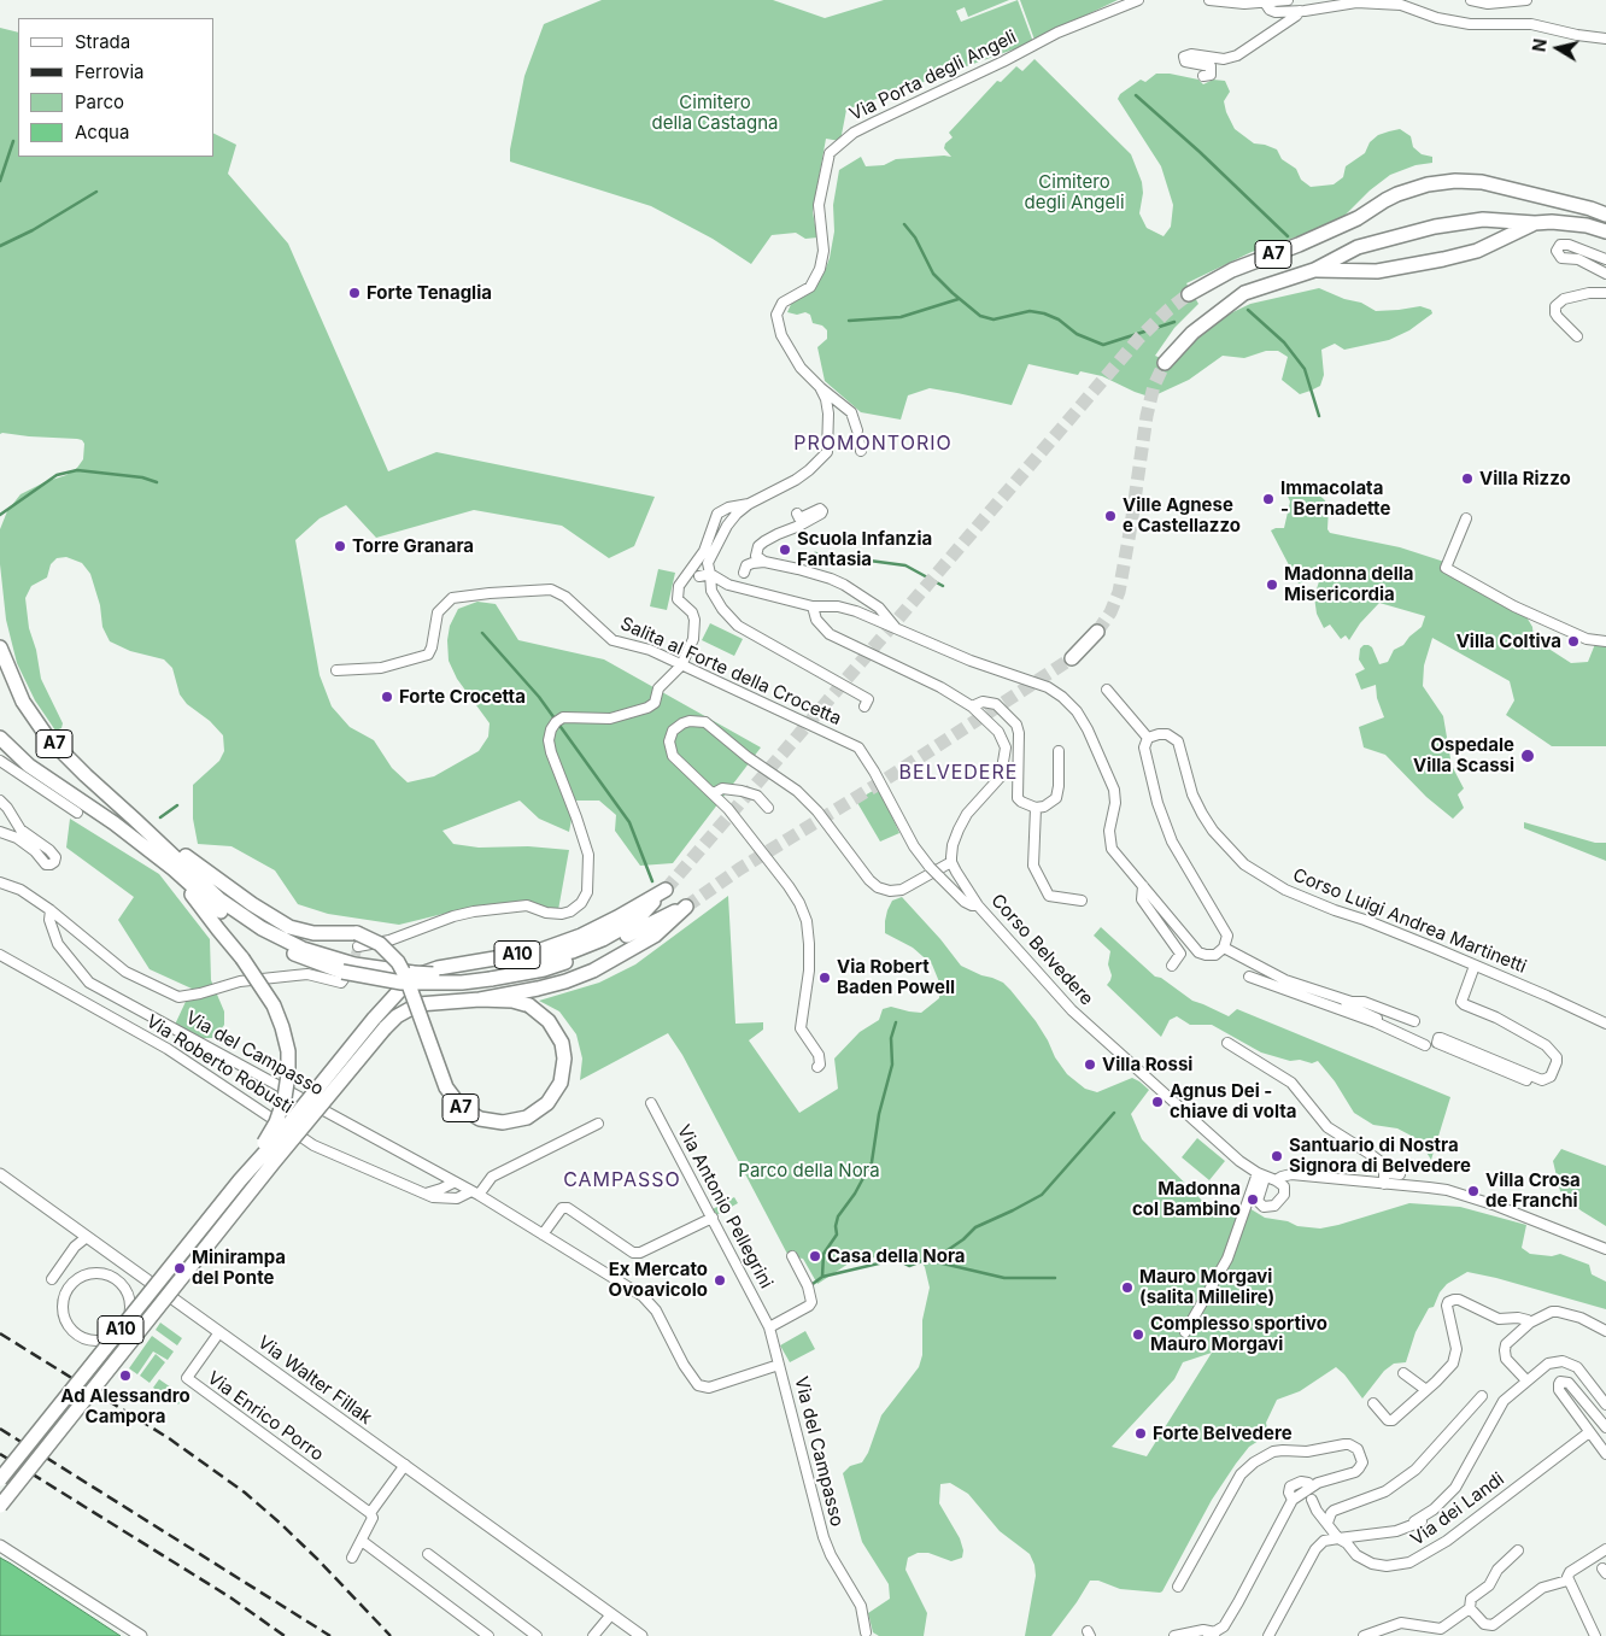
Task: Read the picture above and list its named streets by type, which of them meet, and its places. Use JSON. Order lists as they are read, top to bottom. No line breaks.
{"streets":{"highway":["A7","A10"],"main road":["Via Walter Fillak"],"street":["Via Porta degli Angeli","Salita al Forte della Crocetta","Corso Luigi Andrea Martinetti","Corso Belvedere","Via del Campasso","Via Roberto Robusti","Via Antonio Pellegrini","Via Enrico Porro","Via dei Landi"]},"crossings":[["A7","A10"],["Salita al Forte della Crocetta","Corso Belvedere"],["Via del Campasso","Via Roberto Robusti"],["Via del Campasso","Via Antonio Pellegrini"],["Via Walter Fillak","Via Enrico Porro"]],"districts":["PROMONTORIO","BELVEDERE","CAMPASSO"],"parks":["Cimitero della Castagna","Cimitero degli Angeli","Parco della Nora"],"places":["Forte Tenaglia","Villa Rizzo","Immacolata - Bernadette","Ville Agnese e Castellazzo","Torre Granara","Scuola Infanzia Fantasia","Madonna della Misericordia","Villa Coltiva","Forte Crocetta","Ospedale Villa Scassi","Via Robert Baden Powell","Villa Rossi","Agnus Dei - chiave di volta","Santuario di Nostra Signora di Belvedere","Villa Crosa de Franchi","Madonna col Bambino","Casa della Nora","Minirampa del Ponte","Ex Mercato Ovoavicolo","Mauro Morgavi (salita Millelire)","Complesso sportivo Mauro Morgavi","Ad Alessandro Campora","Forte Belvedere"],"legend":["Strada","Ferrovia","Parco","Acqua"],"north":"left"}
